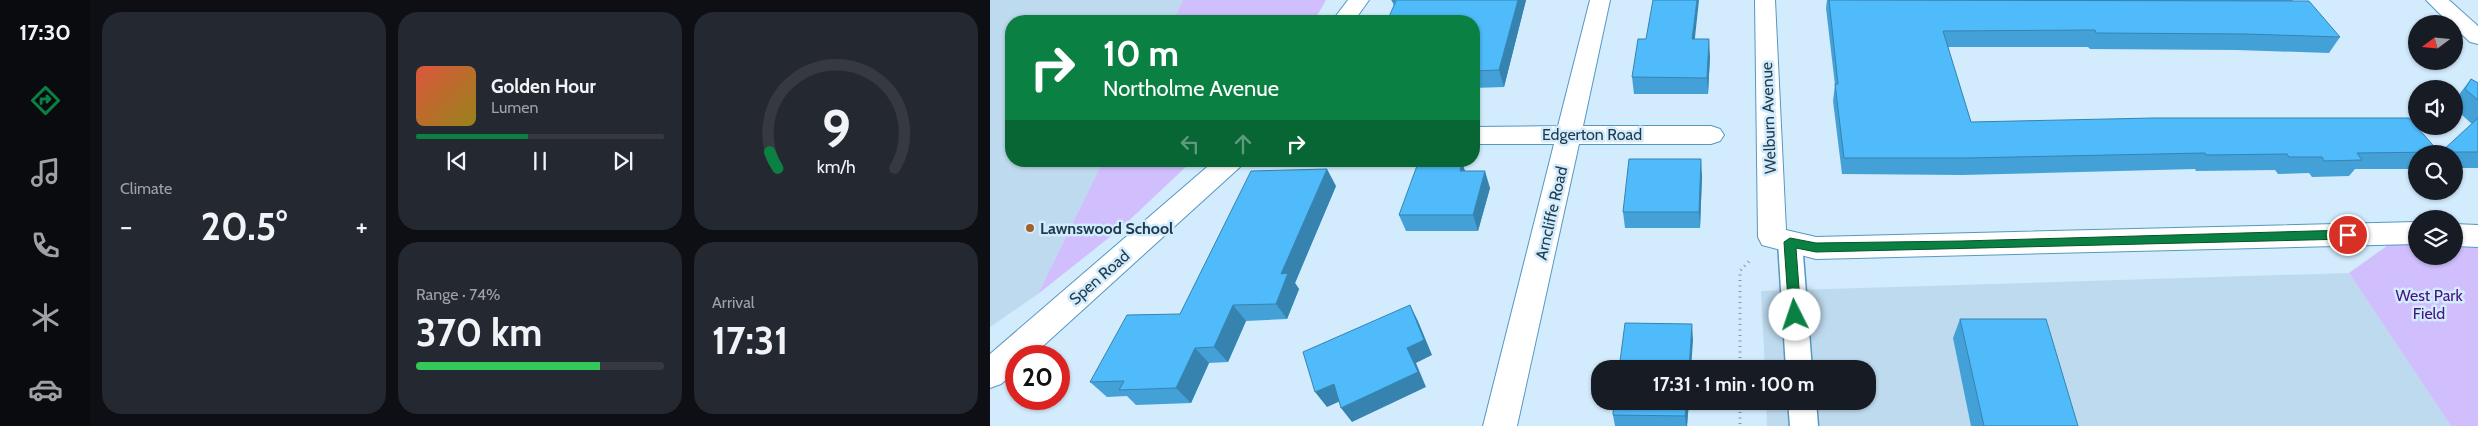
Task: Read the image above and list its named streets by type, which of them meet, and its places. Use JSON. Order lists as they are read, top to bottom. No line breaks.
{"streets":{"street":["Welburn Avenue","Edgerton Road","Arncliffe Road","Spen Road"]},"crossings":[["Edgerton Road","Arncliffe Road"]],"parks":["West Park Field"],"places":["Lawnswood School"],"north":"left","page":{"tabs":"17:30","tile":["Climate",["Range · 74%","370 km"],["Arrival","17:31"]],"turn":["10 m","Northolme Avenue"],"song":["Golden Hour","Lumen"],"heat":["−","20.5°","+"],"limit":"20","trip":"17:31 · 1 min · 100 m","gauge":["9","km/h"]}}
